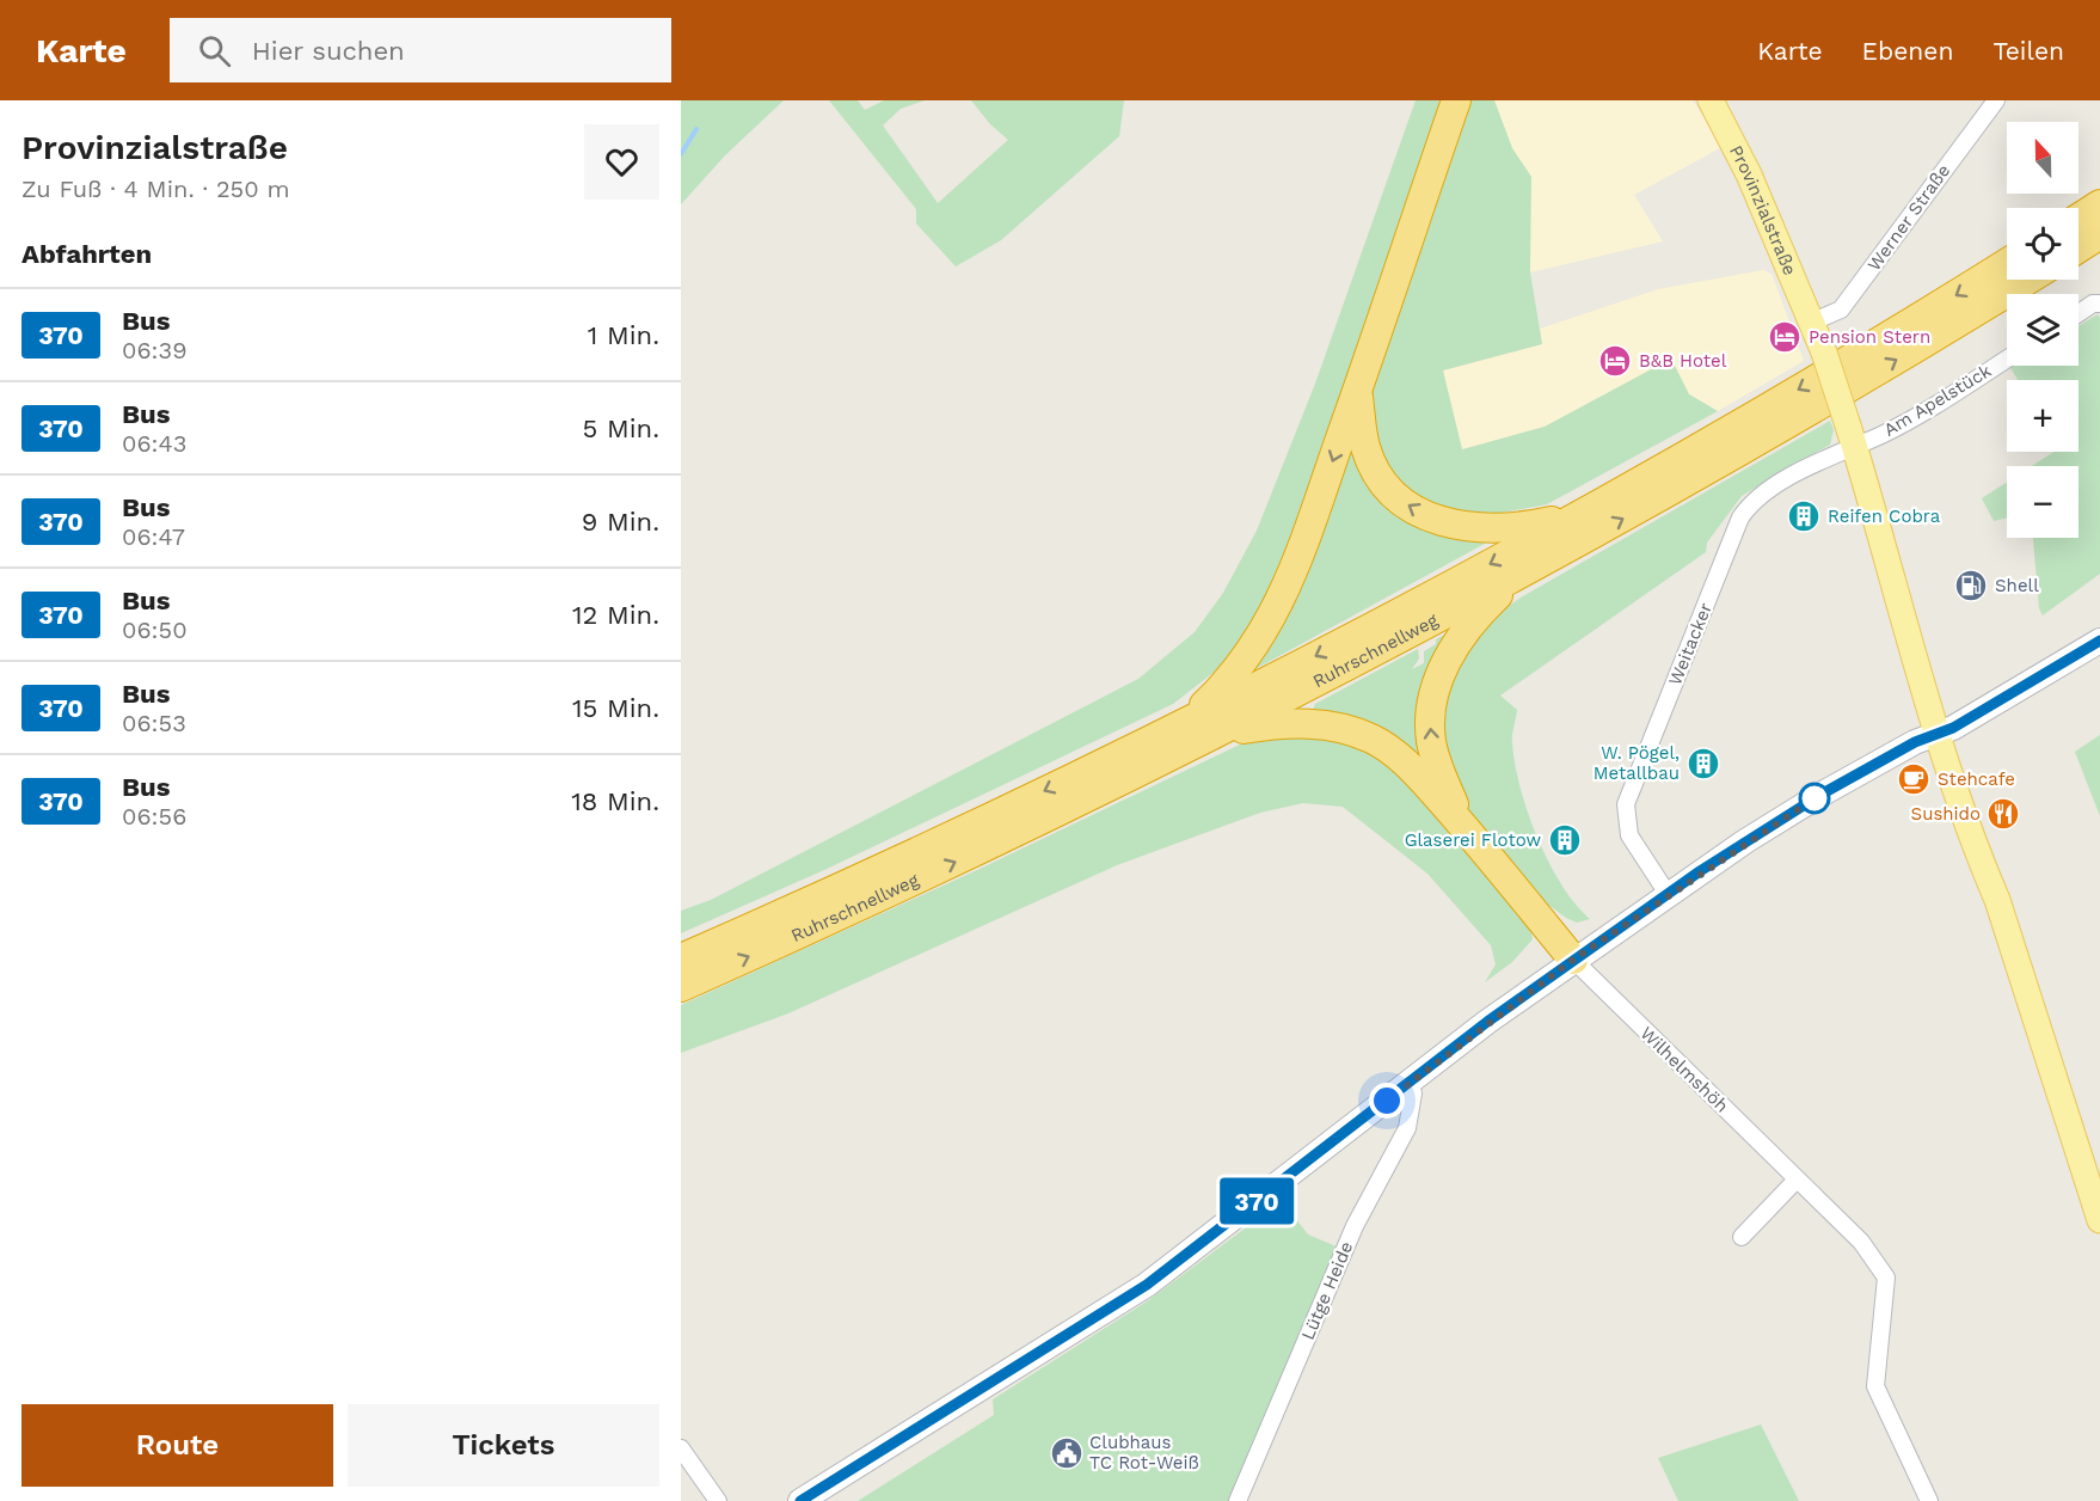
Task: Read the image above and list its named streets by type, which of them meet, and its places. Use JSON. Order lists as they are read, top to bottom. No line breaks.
{"streets":{"highway":["Ruhrschnellweg"],"main road":["Provinzialstraße"],"street":["Werner Straße","Am Apelstück","Weitacker","Wilhelmshöh","Lütge Heide"]},"crossings":[["Provinzialstraße","Werner Straße"],["Provinzialstraße","Am Apelstück"],["Provinzialstraße","Weitacker"],["Am Apelstück","Weitacker"]],"places":{"hotel":["Pension Stern","B&B Hotel"],"building":["Reifen Cobra","W. Pögel, Metallbau","Glaserei Flotow"],"fuel station":["Shell"],"cafe":["Stehcafe"],"restaurant":["Sushido"],"public building":["Clubhaus TC Rot-Weiß"]},"lines":["bus line 370"],"north":"top","page":{"header":"Karte","search":"Hier suchen","nav":["Karte","Ebenen","Teilen"],"heading":[["Provinzialstraße","Zu Fuß · 4 Min. · 250 m"],"Abfahrten"],"on_map":"370","map_buttons":["+","−"],"list":[{"mark":"370","name":"Bus","note":"06:39","value":"1 Min."},{"mark":"370","name":"Bus","note":"06:43","value":"5 Min."},{"mark":"370","name":"Bus","note":"06:47","value":"9 Min."},{"mark":"370","name":"Bus","note":"06:50","value":"12 Min."},{"mark":"370","name":"Bus","note":"06:53","value":"15 Min."},{"mark":"370","name":"Bus","note":"06:56","value":"18 Min."}],"buttons":["Route","Tickets"]}}
